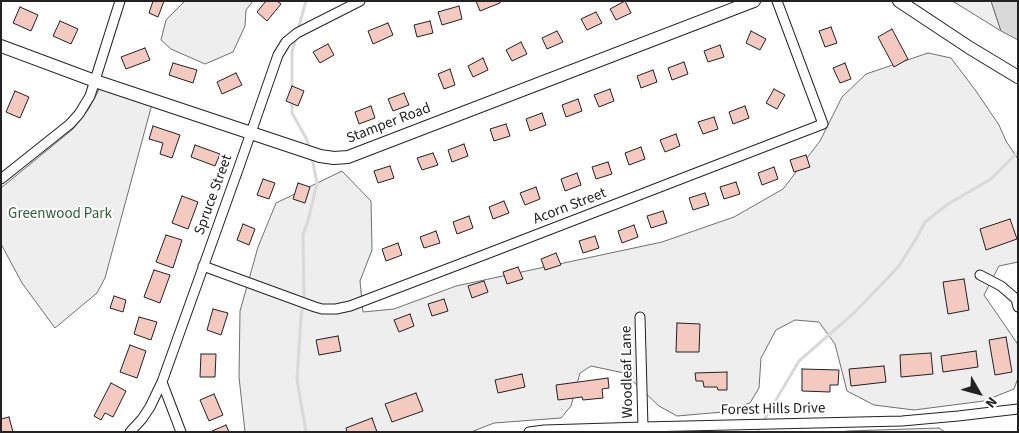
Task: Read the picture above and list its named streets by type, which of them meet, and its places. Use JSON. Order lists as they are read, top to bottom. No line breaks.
{"streets":{"street":["Stamper Road","Spruce Street","Acorn Street","Woodleaf Lane","Forest Hills Drive"]},"crossings":[["Stamper Road","Spruce Street"],["Spruce Street","Acorn Street"],["Woodleaf Lane","Forest Hills Drive"]],"parks":["Greenwood Park"],"north":"bottom right"}
